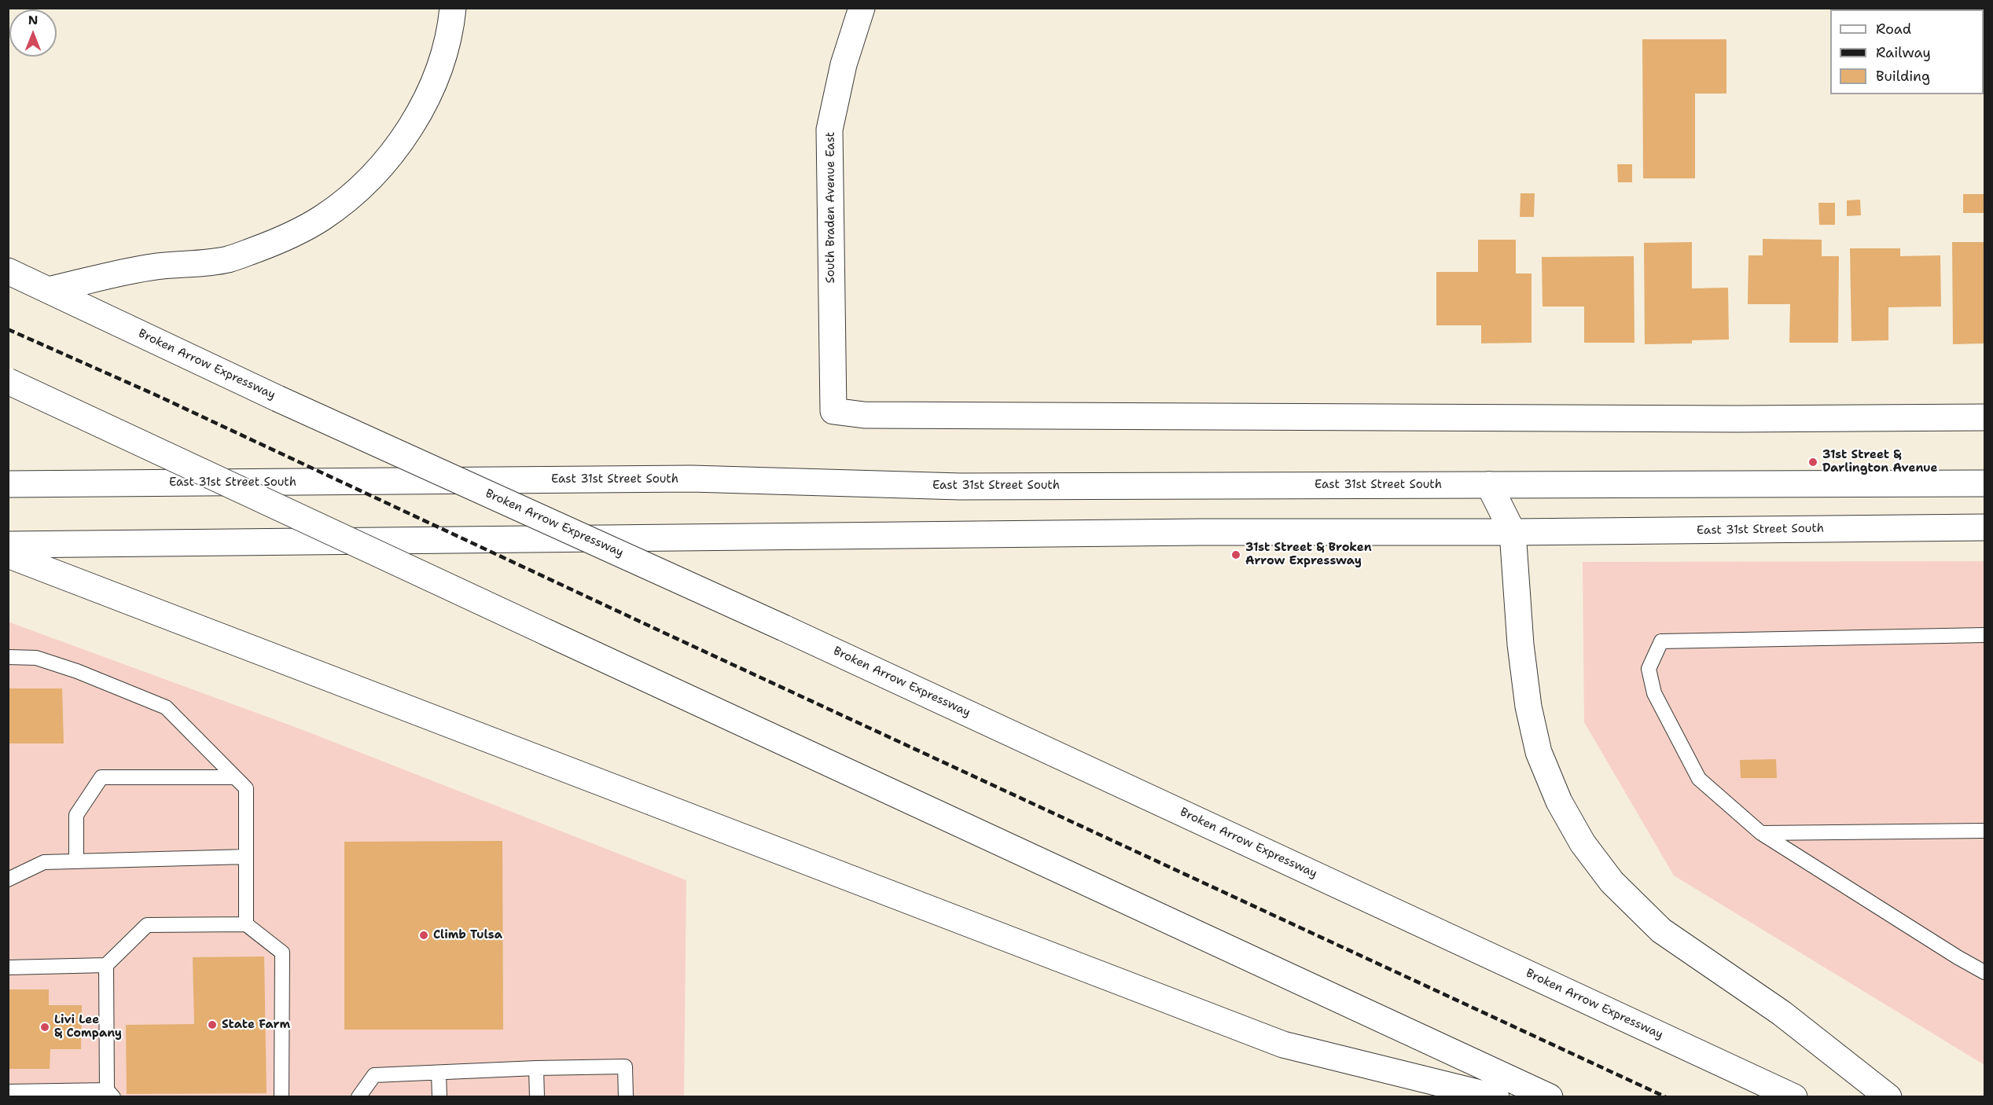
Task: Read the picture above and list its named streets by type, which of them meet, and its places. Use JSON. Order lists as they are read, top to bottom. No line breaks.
{"streets":{"main road":["South Braden Avenue East","Broken Arrow Expressway","East 31st Street South"]},"places":["31st Street & Darlington Avenue","31st Street & Broken Arrow Expressway","Climb Tulsa","State Farm","Livi Lee & Company"],"legend":["Road","Railway","Building"],"north":"top"}
